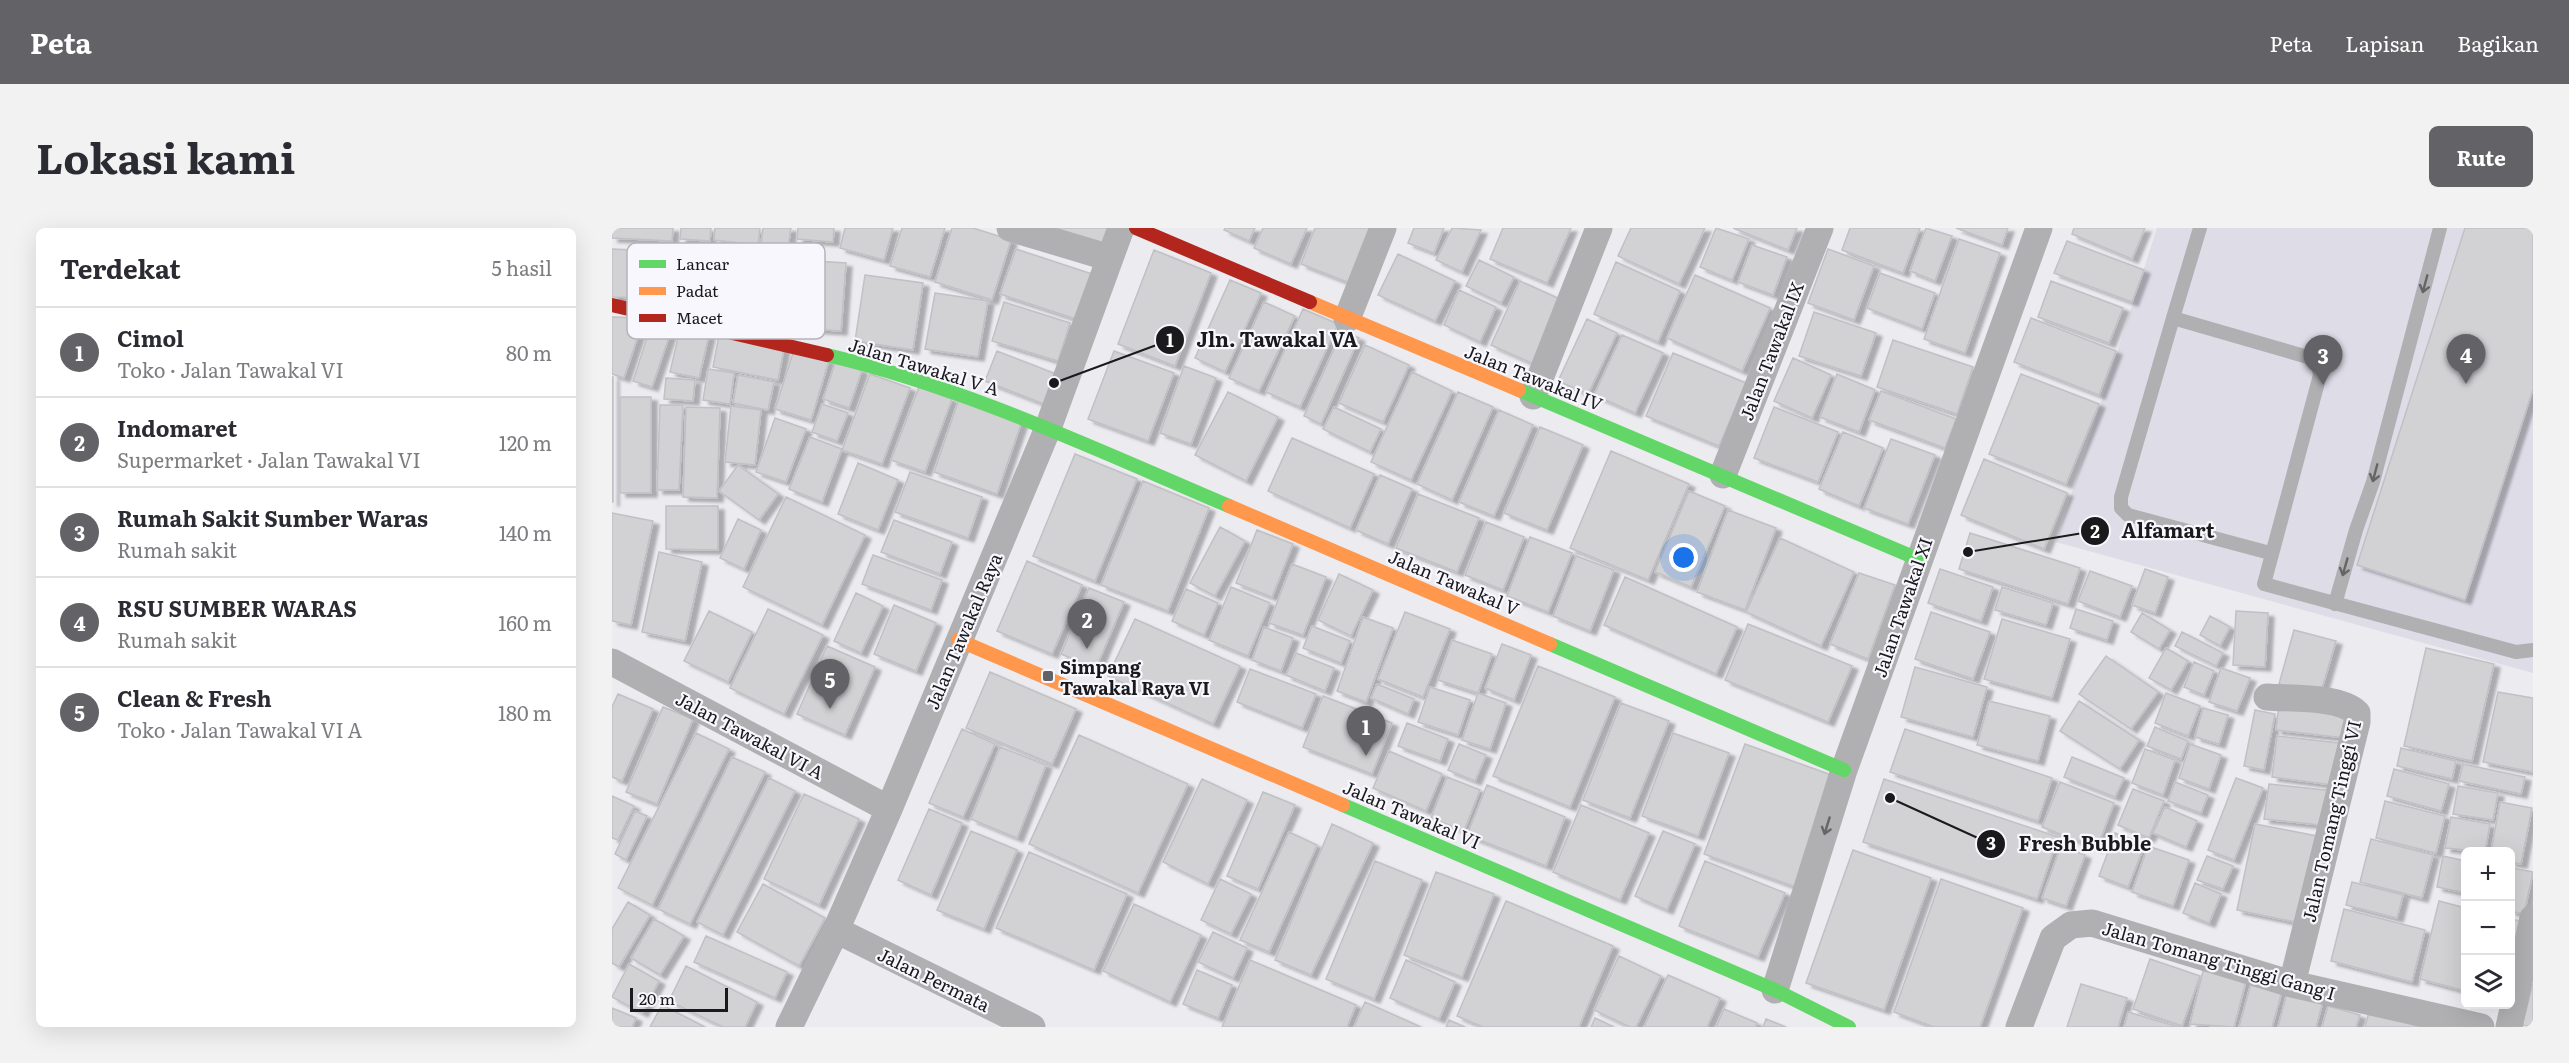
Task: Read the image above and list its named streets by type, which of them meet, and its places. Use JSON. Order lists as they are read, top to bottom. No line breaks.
{"streets":{"street":["Jalan Tawakal IX","Jalan Tawakal V A","Jalan Tawakal IV","Jalan Tawakal V","Jalan Tawakal XI","Jalan Tawakal Raya","Jalan Tawakal VI A","Jalan Tawakal VI","Jalan Tomang Tinggi VI","Jalan Tomang Tinggi Gang I","Jalan Permata"]},"crossings":[["Jalan Tawakal IX","Jalan Tawakal IV"],["Jalan Tawakal V A","Jalan Tawakal V"],["Jalan Tawakal V A","Jalan Tawakal Raya"],["Jalan Tawakal IV","Jalan Tawakal XI"],["Jalan Tawakal V","Jalan Tawakal XI"],["Jalan Tawakal V","Jalan Tawakal Raya"],["Jalan Tawakal XI","Jalan Tawakal VI"],["Jalan Tawakal Raya","Jalan Tawakal VI A"],["Jalan Tawakal Raya","Jalan Tawakal VI"],["Jalan Tawakal Raya","Jalan Permata"],["Jalan Tomang Tinggi VI","Jalan Tomang Tinggi Gang I"]],"places":{"other":["Jln. Tawakal VA","Alfamart","Fresh Bubble"],"transit":["Simpang Tawakal Raya VI"]},"legend":["Lancar","Padat","Macet"],"scale_bar":"20 m","page":{"header":"Peta","nav":["Peta","Lapisan","Bagikan"],"title":"Lokasi kami","buttons":"Rute","heading":["Terdekat","5 hasil"],"list":[{"mark":"1","name":"Cimol","note":"Toko · Jalan Tawakal VI","value":"80 m"},{"mark":"2","name":"Indomaret","note":"Supermarket · Jalan Tawakal VI","value":"120 m"},{"mark":"3","name":"Rumah Sakit Sumber Waras","note":"Rumah sakit","value":"140 m"},{"mark":"4","name":"RSU SUMBER WARAS","note":"Rumah sakit","value":"160 m"},{"mark":"5","name":"Clean & Fresh","note":"Toko · Jalan Tawakal VI A","value":"180 m"}],"pins":["4","3","2","5","1"],"map_buttons":["+","−"],"scale":"20 m"}}
